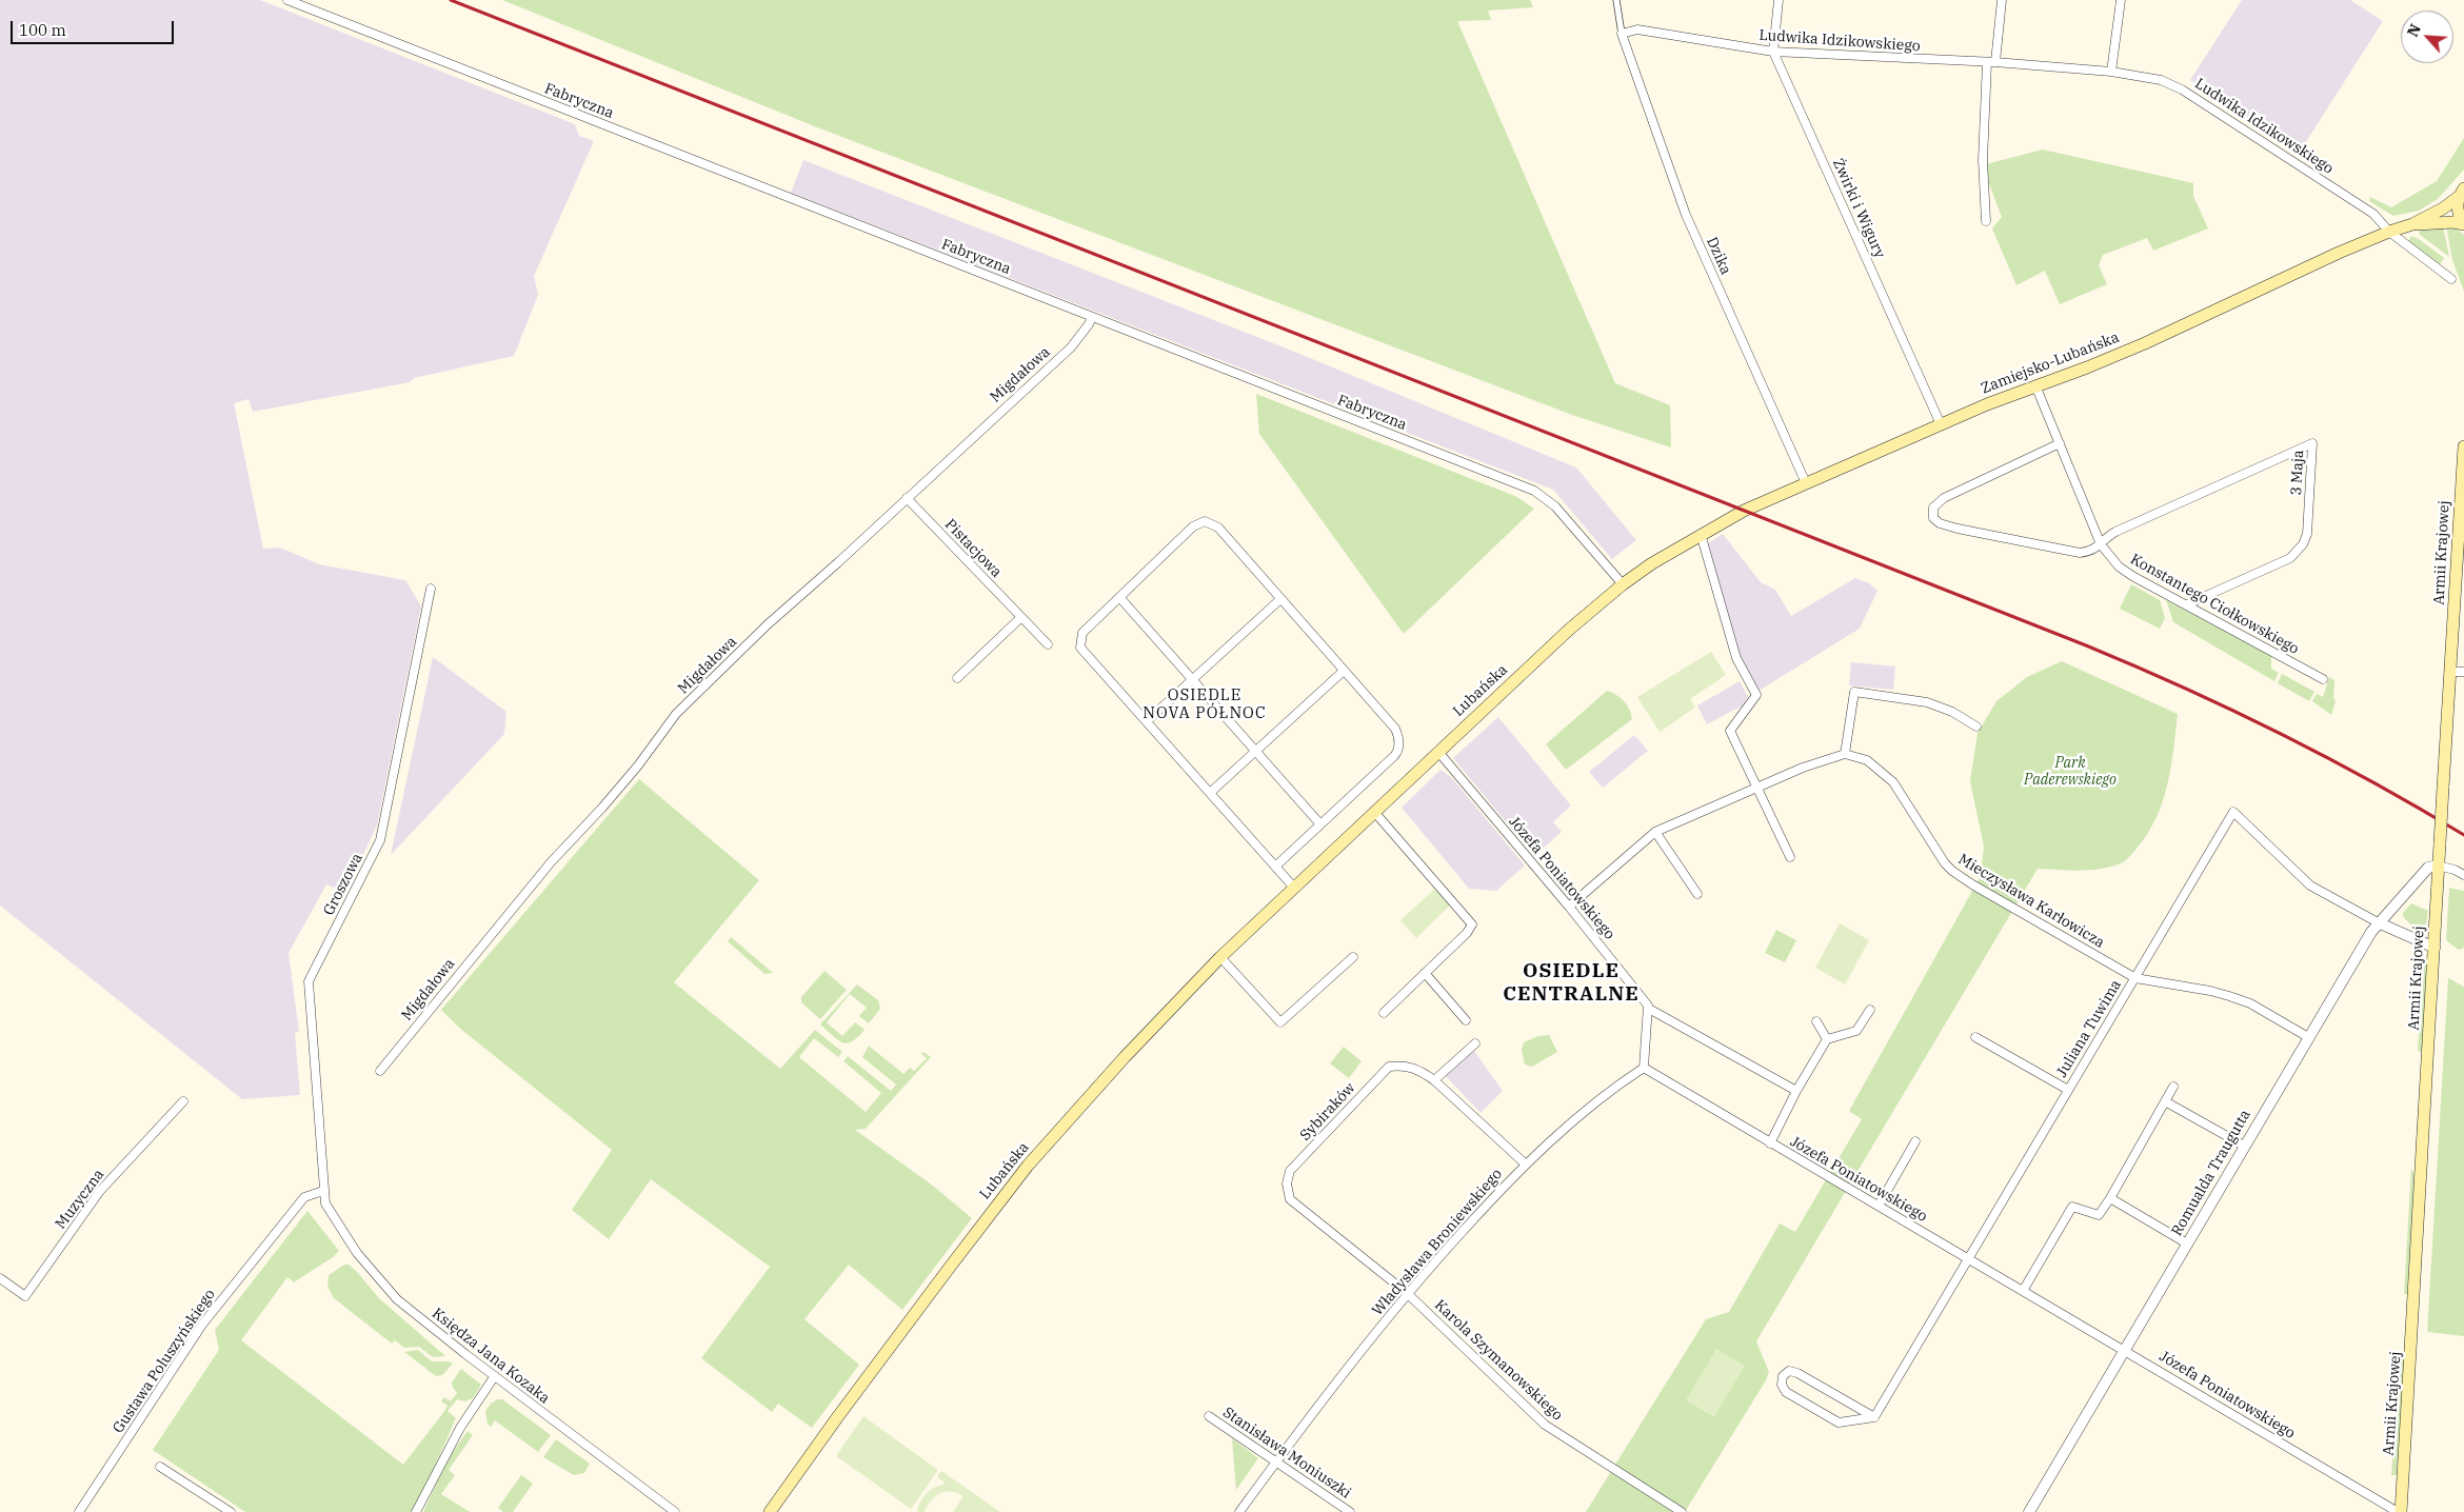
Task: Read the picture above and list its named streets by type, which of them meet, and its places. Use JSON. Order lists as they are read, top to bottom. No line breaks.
{"streets":{"main road":["Zamiejsko-Lubańska","Armii Krajowej","Lubańska"],"street":["Ludwika Idzikowskiego","Fabryczna","Żwirki i Wigury","Dzika","Migdałowa","3 Maja","Pistacjowa","Konstantego Ciołkowskiego","Józefa Poniatowskiego","Groszowa","Mieczysława Karłowicza","Juliana Tuwima","Sybiraków","Romualda Traugutta","Muzyczna","Władysława Broniewskiego","Księdza Jana Kozaka","Karola Szymanowskiego","Gustawa Poluszyńskiego","Stanisława Moniuszki"]},"crossings":[["Ludwika Idzikowskiego","Żwirki i Wigury"],["Ludwika Idzikowskiego","Dzika"],["Ludwika Idzikowskiego","Zamiejsko-Lubańska"],["Fabryczna","Migdałowa"],["Fabryczna","Lubańska"],["Żwirki i Wigury","Zamiejsko-Lubańska"],["Dzika","Zamiejsko-Lubańska"],["Zamiejsko-Lubańska","Konstantego Ciołkowskiego"],["Zamiejsko-Lubańska","Lubańska"],["Migdałowa","Pistacjowa"],["3 Maja","Konstantego Ciołkowskiego"],["Armii Krajowej","Józefa Poniatowskiego"],["Armii Krajowej","Romualda Traugutta"],["Lubańska","Józefa Poniatowskiego"],["Józefa Poniatowskiego","Juliana Tuwima"],["Józefa Poniatowskiego","Romualda Traugutta"],["Józefa Poniatowskiego","Władysława Broniewskiego"],["Groszowa","Księdza Jana Kozaka"],["Groszowa","Gustawa Poluszyńskiego"],["Mieczysława Karłowicza","Juliana Tuwima"],["Mieczysława Karłowicza","Romualda Traugutta"],["Juliana Tuwima","Romualda Traugutta"],["Sybiraków","Władysława Broniewskiego"],["Sybiraków","Karola Szymanowskiego"],["Władysława Broniewskiego","Karola Szymanowskiego"],["Władysława Broniewskiego","Stanisława Moniuszki"],["Księdza Jana Kozaka","Gustawa Poluszyńskiego"]],"districts":["OSIEDLE NOVA PÓŁNOC","OSIEDLE CENTRALNE"],"parks":["Park Paderewskiego"],"scale_bar":"100 m","north":"top left"}
